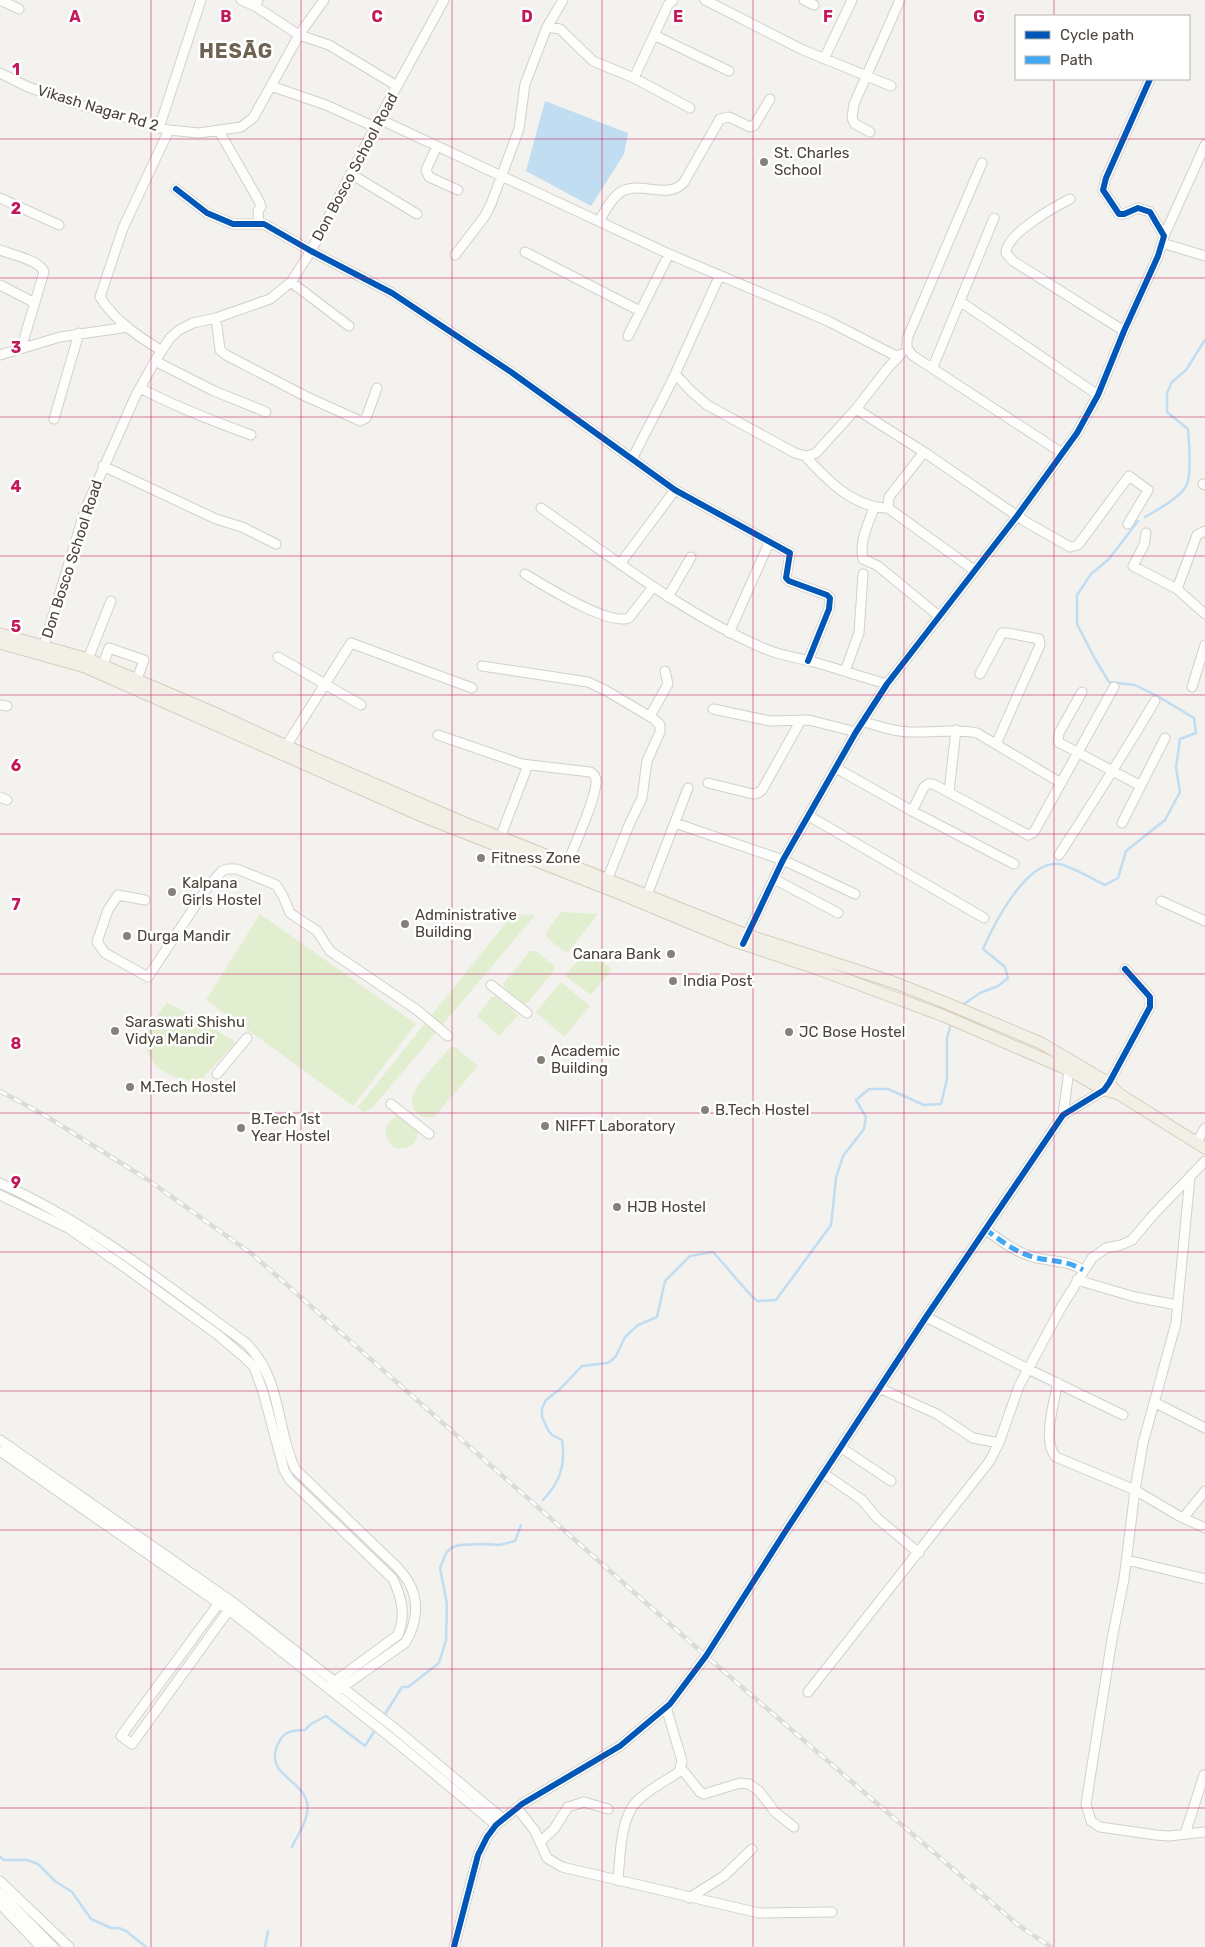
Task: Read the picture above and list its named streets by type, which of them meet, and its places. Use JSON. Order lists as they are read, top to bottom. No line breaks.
{"streets":{"street":["Vikash Nagar Rd 2","Don Bosco School Road"]},"districts":["HESĀG"],"places":["St. Charles School","Fitness Zone","Kalpana Girls Hostel","Administrative Building","Durga Mandir","Canara Bank","India Post","Saraswati Shishu Vidya Mandir","JC Bose Hostel","Academic Building","M.Tech Hostel","B.Tech Hostel","NIFFT Laboratory","B.Tech 1st Year Hostel","HJB Hostel"],"legend":["Cycle path","Path"],"grid":{"columns":["A","B","C","D","E","F","G"],"rows":["1","2","3","4","5","6","7","8","9"]}}
